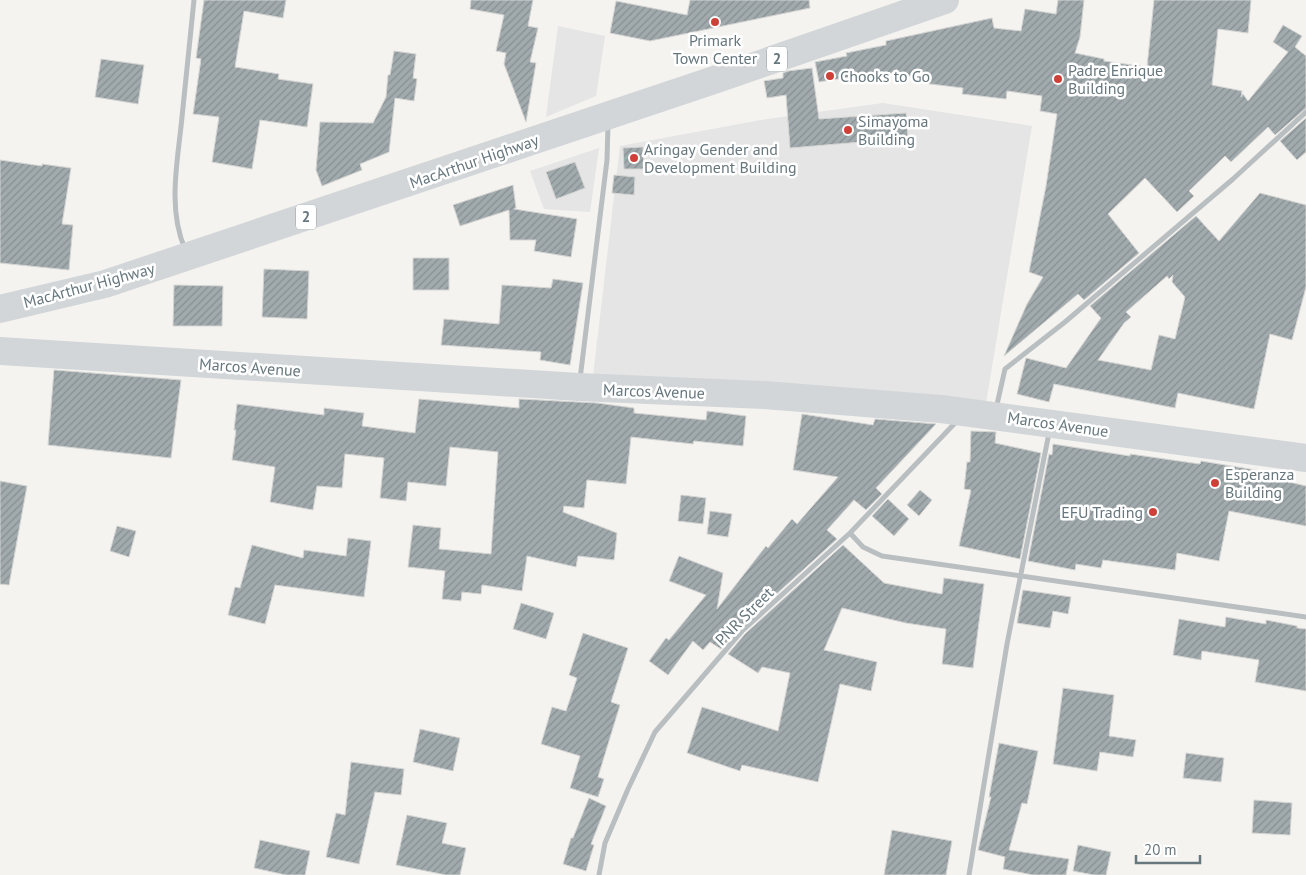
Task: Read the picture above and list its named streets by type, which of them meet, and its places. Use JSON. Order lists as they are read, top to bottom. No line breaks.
{"streets":{"main road":["2","MacArthur Highway","Marcos Avenue"],"street":["PNR Street"]},"crossings":[["Marcos Avenue","PNR Street"]],"places":["Primark Town Center","Chooks to Go","Padre Enrique Building","Simayoma Building","Aringay Gender and Development Building","Esperanza Building","EFU Trading"],"scale_bar":"20 m"}
